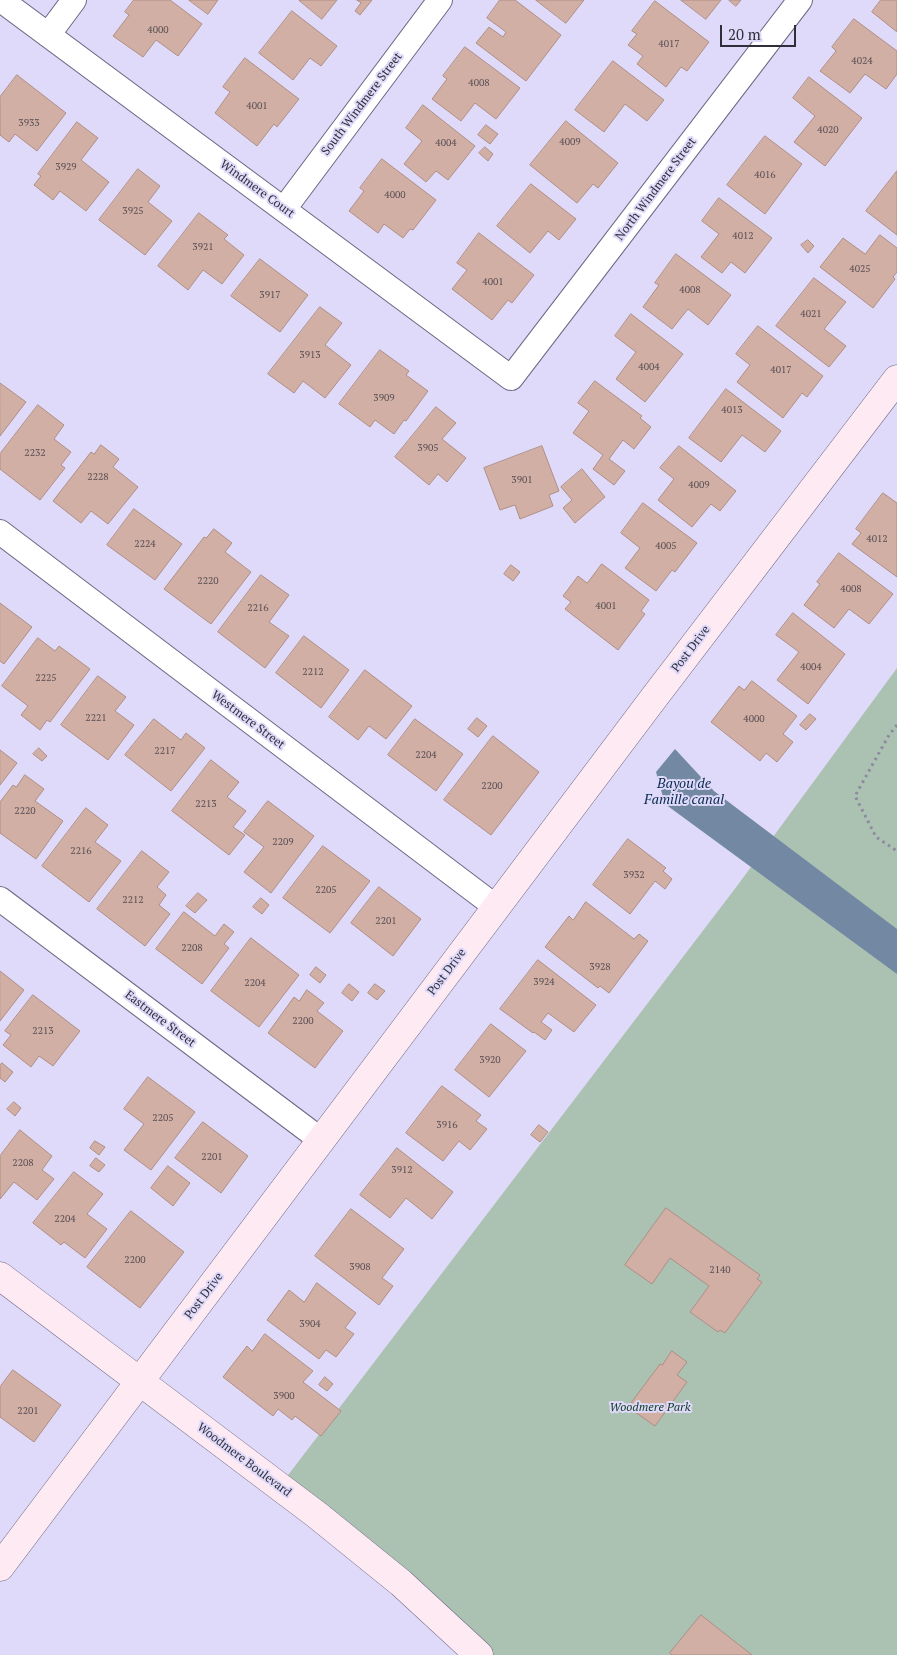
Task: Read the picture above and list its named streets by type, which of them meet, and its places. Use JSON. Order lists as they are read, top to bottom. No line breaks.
{"streets":{"street":["South Windmere Street","Windmere Court","North Windmere Street","Post Drive","Westmere Street","Eastmere Street","Woodmere Boulevard"]},"crossings":[["South Windmere Street","Windmere Court"],["Windmere Court","North Windmere Street"],["Post Drive","Westmere Street"],["Post Drive","Eastmere Street"],["Post Drive","Woodmere Boulevard"]],"water":["Bayou de Famille canal"],"parks":["Woodmere Park"],"house_numbers":["4000","4017","4024","4008","4001","3933","4020","4009","4004","3929","4016","4000","3925","4012","3921","4025","4001","4008","3917","4021","3913","4004","4017","3909","4013","3905","2232","2228","3901","4009","4012","2224","4005","2220","4008","4001","2216","4004","2212","2225","2221","4000","2217","2204","2200","2213","2220","2209","2216","3932","2205","2212","2201","2208","3928","3924","2204","2200","2213","3920","2205","3916","2201","2208","3912","2204","2200","3908","2140","3904","3900","2201"],"scale_bar":"20 m"}
